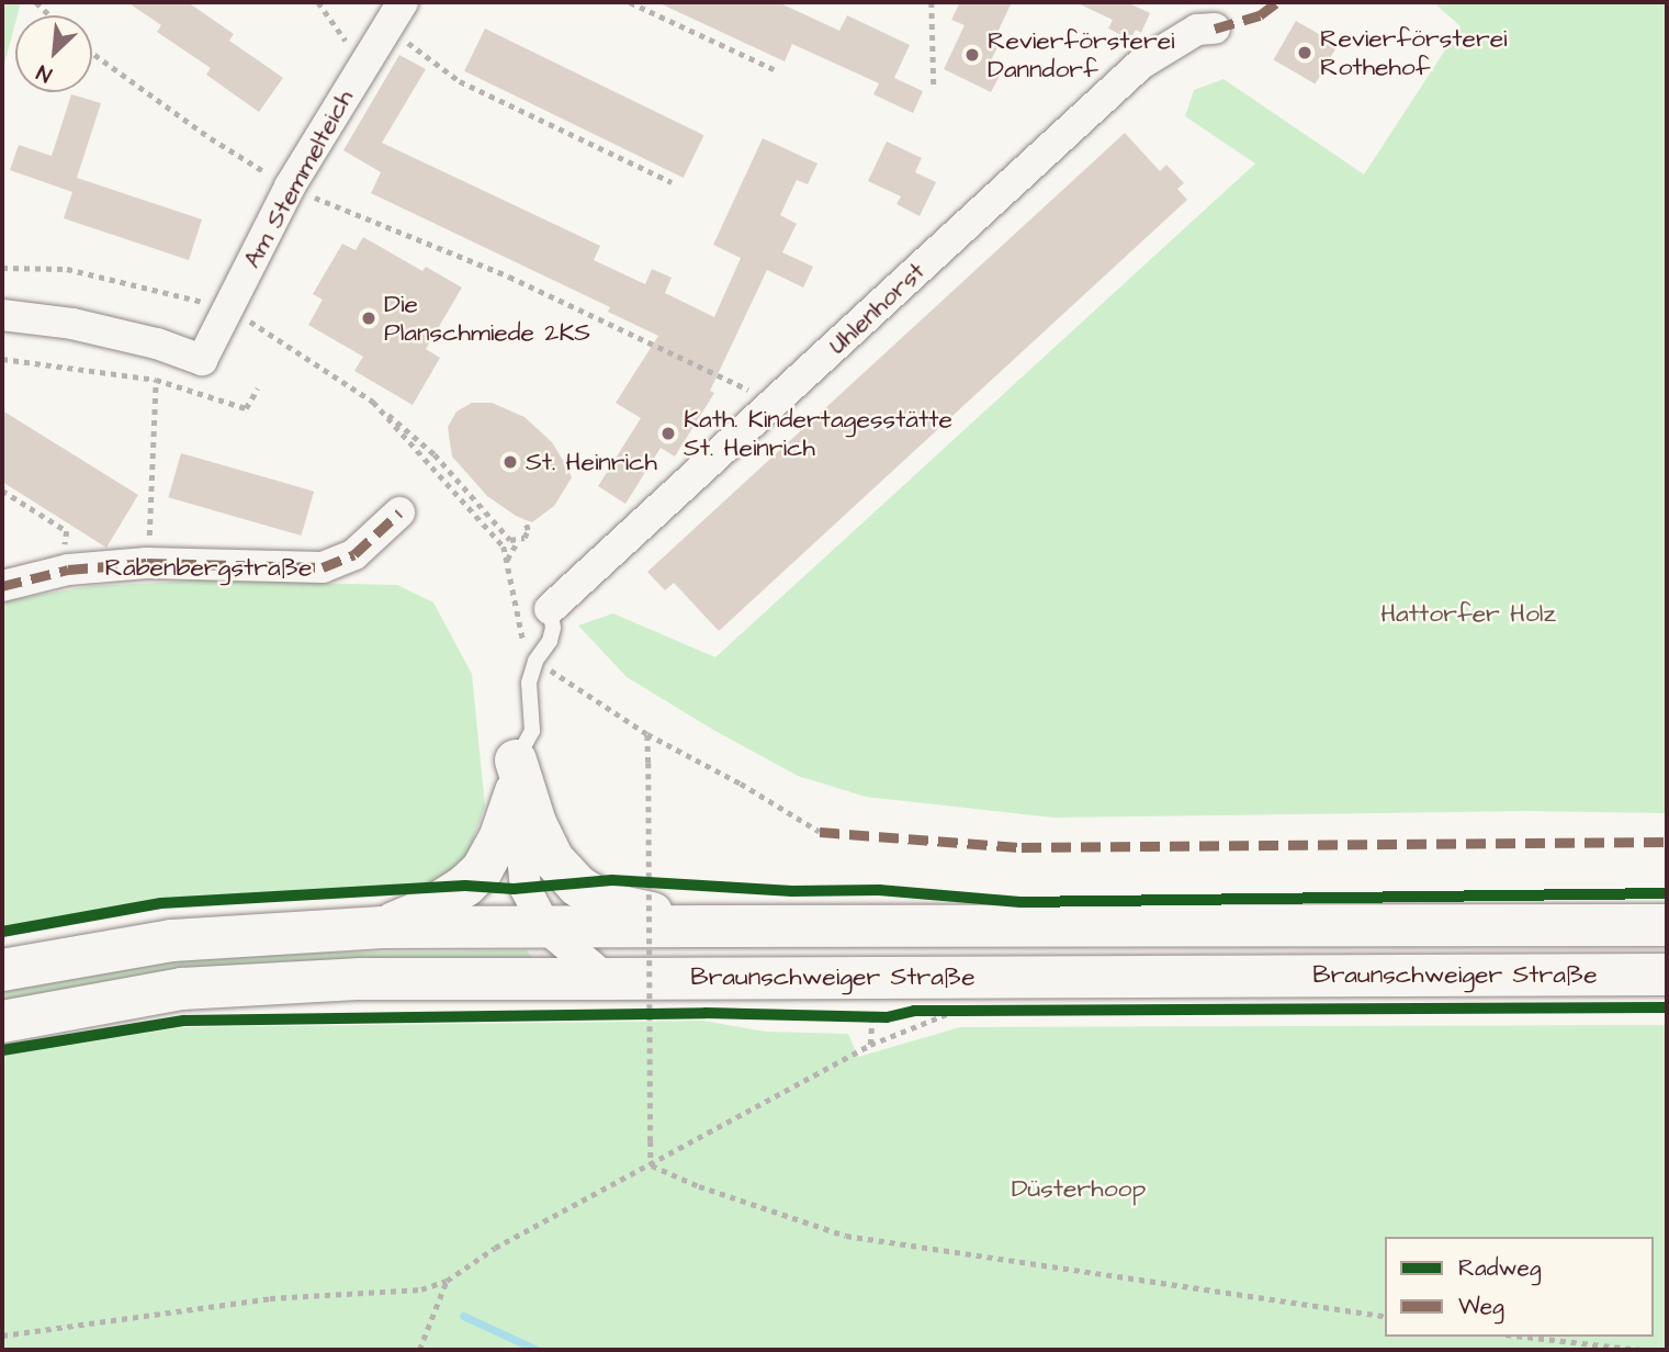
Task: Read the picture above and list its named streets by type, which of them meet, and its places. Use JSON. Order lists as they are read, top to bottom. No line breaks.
{"streets":{"main road":["Braunschweiger Straße"],"street":["Am Stemmelteich","Uhlenhorst","Rabenbergstraße"]},"parks":["Hattorfer Holz","Düsterhoop"],"places":["Revierförsterei Rothehof","Revierförsterei Danndorf","Die Planschmiede 2KS","Kath. Kindertagesstätte St. Heinrich","St. Heinrich"],"legend":["Radweg","Weg"],"north":"bottom left"}
